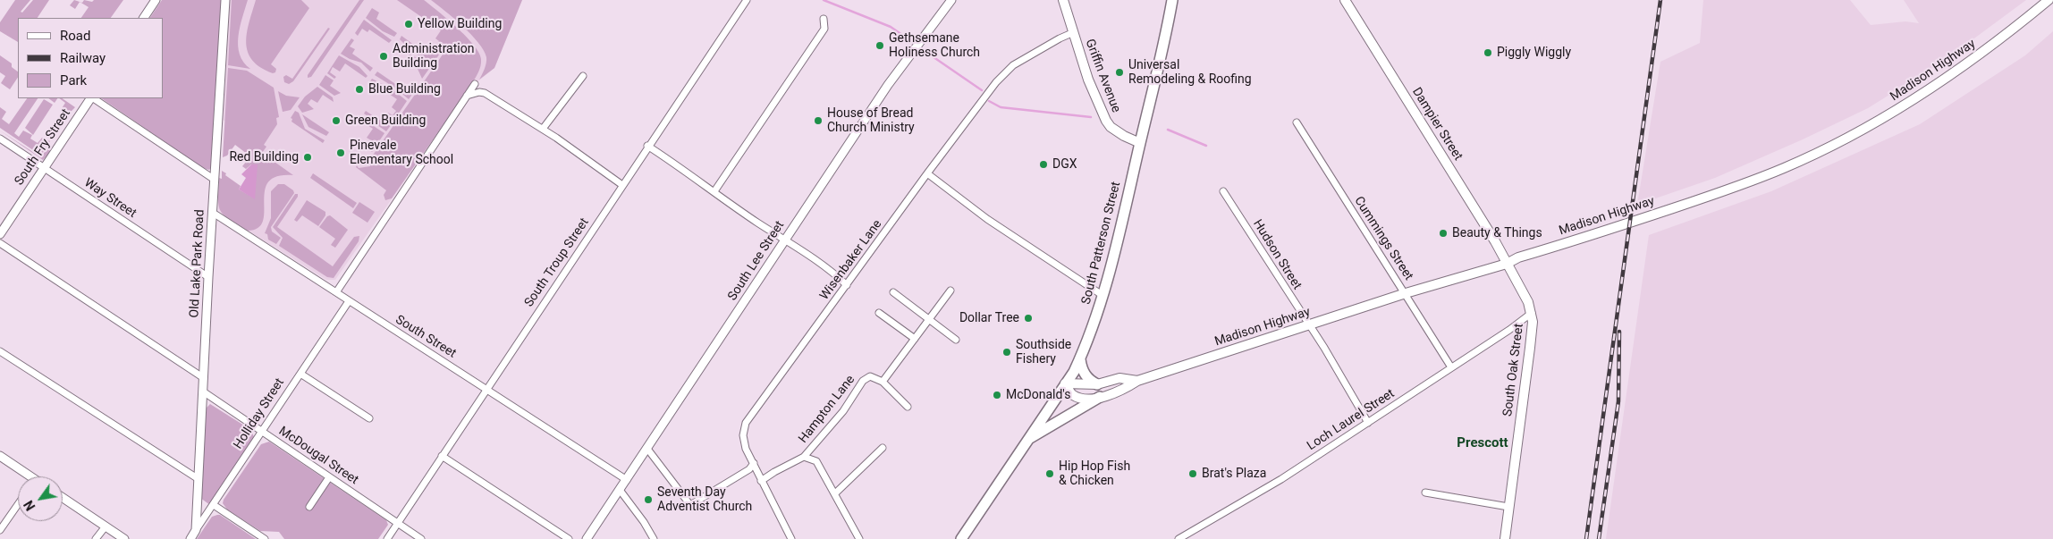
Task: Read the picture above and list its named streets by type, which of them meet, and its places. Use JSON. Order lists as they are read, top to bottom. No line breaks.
{"streets":{"main road":["Madison Highway","Griffin Avenue","Dampier Street","South Patterson Street","South Oak Street"],"street":["South Fry Street","Way Street","Cummings Street","Hudson Street","Wisenbaker Lane","South Lee Street","South Troup Street","Old Lake Park Road","South Street","Hampton Lane","Holliday Street","Loch Laurel Street","McDougal Street"]},"crossings":[["Madison Highway","Dampier Street"],["Madison Highway","Cummings Street"],["Madison Highway","South Patterson Street"],["Madison Highway","Hudson Street"],["Madison Highway","South Oak Street"],["Griffin Avenue","South Patterson Street"],["Griffin Avenue","Wisenbaker Lane"],["Dampier Street","South Oak Street"],["South Fry Street","Way Street"],["Way Street","Old Lake Park Road"],["Cummings Street","Loch Laurel Street"],["Hudson Street","Loch Laurel Street"],["Wisenbaker Lane","Hampton Lane"],["South Lee Street","South Street"],["South Troup Street","South Street"],["South Troup Street","McDougal Street"],["Old Lake Park Road","South Street"],["Old Lake Park Road","Holliday Street"],["Old Lake Park Road","McDougal Street"],["South Street","Holliday Street"],["South Oak Street","Loch Laurel Street"],["Holliday Street","McDougal Street"]],"districts":["Prescott"],"places":["Yellow Building","Gethsemane Holiness Church","Piggly Wiggly","Administration Building","Universal Remodeling & Roofing","Blue Building","Green Building","House of Bread Church Ministry","Pinevale Elementary School","Red Building","DGX","Beauty & Things","Dollar Tree","Southside Fishery","McDonald's","Hip Hop Fish & Chicken","Brat's Plaza","Seventh Day Adventist Church"],"legend":["Road","Railway","Park"],"north":"bottom left"}
